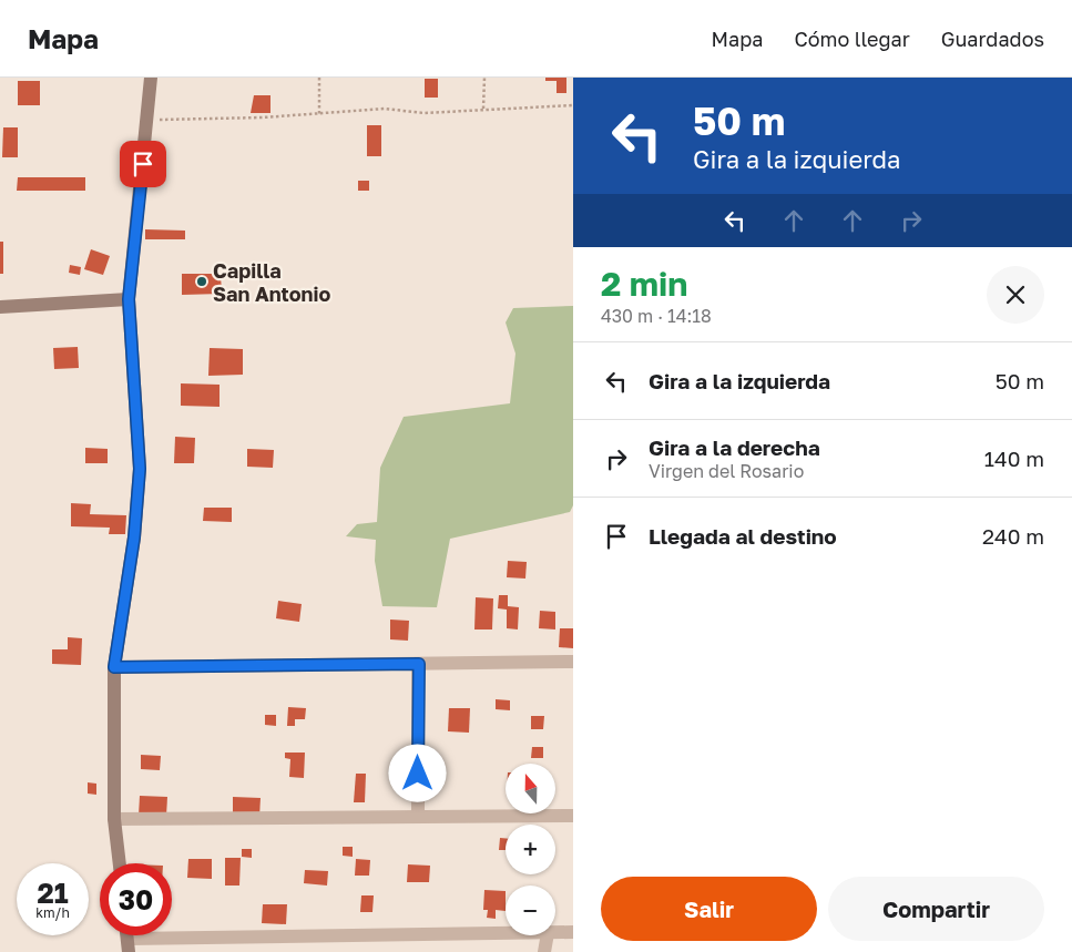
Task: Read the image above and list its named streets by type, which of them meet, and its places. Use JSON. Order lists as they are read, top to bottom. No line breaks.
{"places":["Capilla San Antonio"],"north":"top","page":{"header":"Mapa","nav":["Mapa","Cómo llegar","Guardados"],"turn":["50 m","Gira a la izquierda"],"heading":["2 min","430 m · 14:18"],"list":[{"name":"Gira a la izquierda","value":"50 m"},{"name":"Gira a la derecha","note":"Virgen del Rosario","value":"140 m"},{"name":"Llegada al destino","value":"240 m"}],"map_buttons":["+","−"],"speed":"21 km/h","limit":"30","buttons":["Salir","Compartir"]}}
